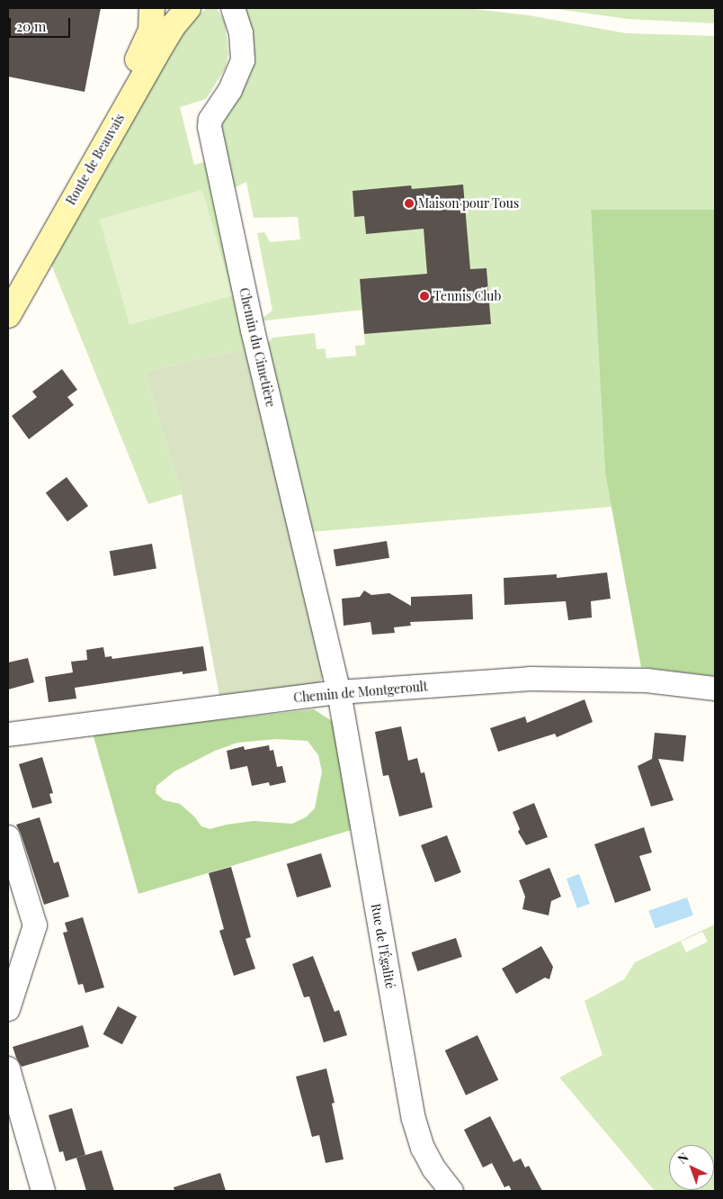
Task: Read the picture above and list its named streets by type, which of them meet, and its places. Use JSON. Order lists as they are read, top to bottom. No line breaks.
{"streets":{"main road":["Route de Beauvais"],"street":["Chemin du Cimetière","Chemin de Montgeroult","Rue de l'Égalité"]},"crossings":[["Chemin du Cimetière","Chemin de Montgeroult"],["Chemin du Cimetière","Rue de l'Égalité"],["Chemin de Montgeroult","Rue de l'Égalité"]],"places":["Maison pour Tous","Tennis Club"],"scale_bar":"20 m","north":"top left"}
